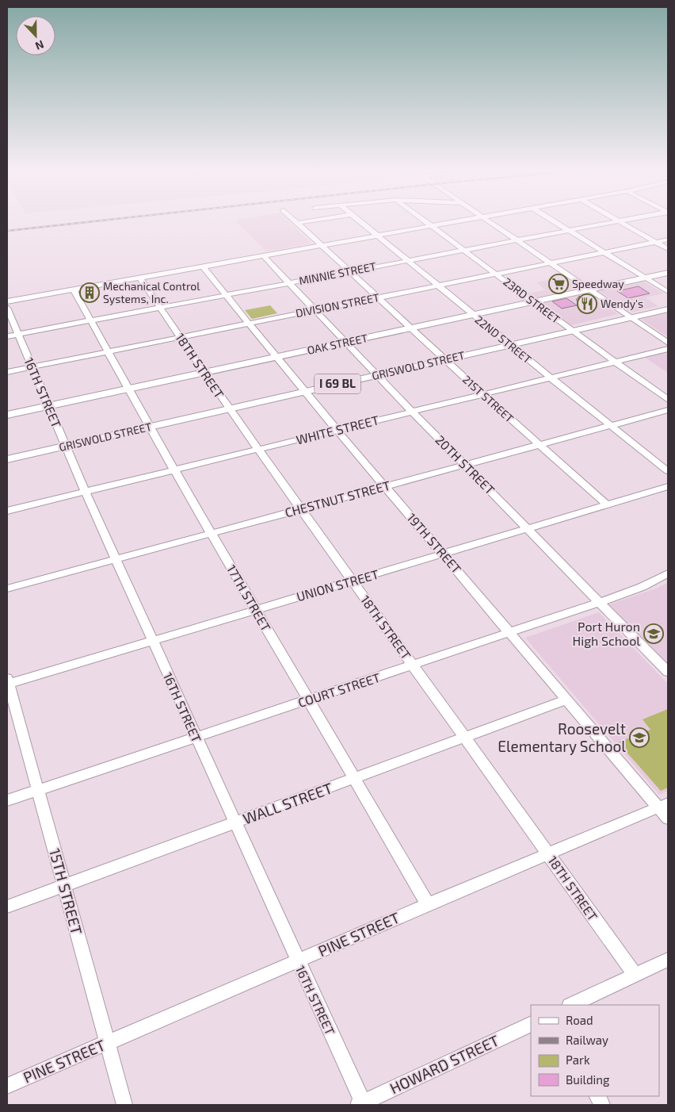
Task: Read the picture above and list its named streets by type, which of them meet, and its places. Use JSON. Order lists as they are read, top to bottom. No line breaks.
{"streets":{"main road":["OAK STREET","GRISWOLD STREET","I 69 BL"],"street":["MINNIE STREET","23RD STREET","DIVISION STREET","22ND STREET","18TH STREET","16TH STREET","21ST STREET","WHITE STREET","20TH STREET","CHESTNUT STREET","19TH STREET","UNION STREET","17TH STREET","COURT STREET","WALL STREET","15TH STREET","PINE STREET","HOWARD STREET"]},"crossings":[["MINNIE STREET","23RD STREET"],["MINNIE STREET","22ND STREET"],["MINNIE STREET","18TH STREET"],["MINNIE STREET","16TH STREET"],["MINNIE STREET","21ST STREET"],["MINNIE STREET","20TH STREET"],["MINNIE STREET","19TH STREET"],["MINNIE STREET","17TH STREET"],["23RD STREET","DIVISION STREET"],["23RD STREET","OAK STREET"],["23RD STREET","GRISWOLD STREET"],["23RD STREET","WHITE STREET"],["DIVISION STREET","22ND STREET"],["DIVISION STREET","18TH STREET"],["DIVISION STREET","16TH STREET"],["DIVISION STREET","21ST STREET"],["DIVISION STREET","20TH STREET"],["DIVISION STREET","19TH STREET"],["DIVISION STREET","17TH STREET"],["22ND STREET","OAK STREET"],["22ND STREET","GRISWOLD STREET"],["22ND STREET","WHITE STREET"],["22ND STREET","CHESTNUT STREET"],["OAK STREET","18TH STREET"],["OAK STREET","16TH STREET"],["OAK STREET","21ST STREET"],["OAK STREET","20TH STREET"],["OAK STREET","19TH STREET"],["OAK STREET","17TH STREET"],["18TH STREET","GRISWOLD STREET"],["18TH STREET","WHITE STREET"],["18TH STREET","CHESTNUT STREET"],["18TH STREET","UNION STREET"],["18TH STREET","COURT STREET"],["18TH STREET","WALL STREET"],["18TH STREET","PINE STREET"],["GRISWOLD STREET","16TH STREET"],["GRISWOLD STREET","21ST STREET"],["GRISWOLD STREET","20TH STREET"],["GRISWOLD STREET","19TH STREET"],["GRISWOLD STREET","17TH STREET"],["16TH STREET","WHITE STREET"],["16TH STREET","CHESTNUT STREET"],["16TH STREET","UNION STREET"],["16TH STREET","COURT STREET"],["16TH STREET","WALL STREET"],["16TH STREET","PINE STREET"],["16TH STREET","HOWARD STREET"],["21ST STREET","WHITE STREET"],["21ST STREET","CHESTNUT STREET"],["21ST STREET","UNION STREET"],["WHITE STREET","20TH STREET"],["WHITE STREET","19TH STREET"],["WHITE STREET","17TH STREET"],["20TH STREET","CHESTNUT STREET"],["20TH STREET","UNION STREET"],["20TH STREET","COURT STREET"],["CHESTNUT STREET","19TH STREET"],["CHESTNUT STREET","17TH STREET"],["19TH STREET","UNION STREET"],["19TH STREET","COURT STREET"],["19TH STREET","WALL STREET"],["19TH STREET","PINE STREET"],["UNION STREET","17TH STREET"],["UNION STREET","15TH STREET"],["17TH STREET","COURT STREET"],["17TH STREET","WALL STREET"],["17TH STREET","PINE STREET"],["COURT STREET","15TH STREET"],["WALL STREET","15TH STREET"],["15TH STREET","PINE STREET"]],"places":{"supermarket":["Speedway"],"building":["Mechanical Control Systems, Inc."],"restaurant":["Wendy's"],"school or university":["Port Huron High School","Roosevelt Elementary School"]},"legend":["Road","Railway","Park","Building"],"north":"bottom"}
